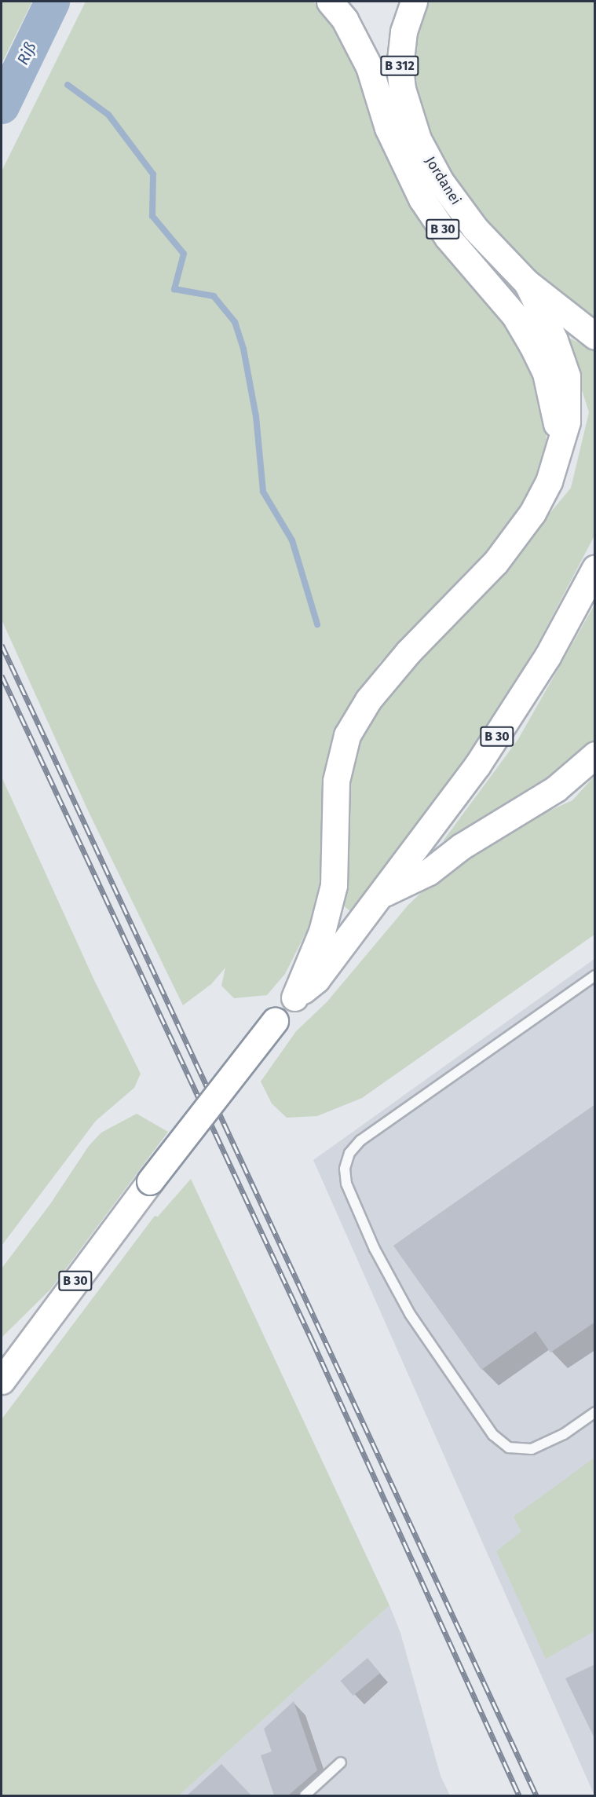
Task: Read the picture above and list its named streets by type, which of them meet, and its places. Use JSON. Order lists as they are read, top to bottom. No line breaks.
{"streets":{"main road":["B 312","Jordanei","B 30"]},"crossings":[["Jordanei","B 30"]],"water":["Riß"]}
